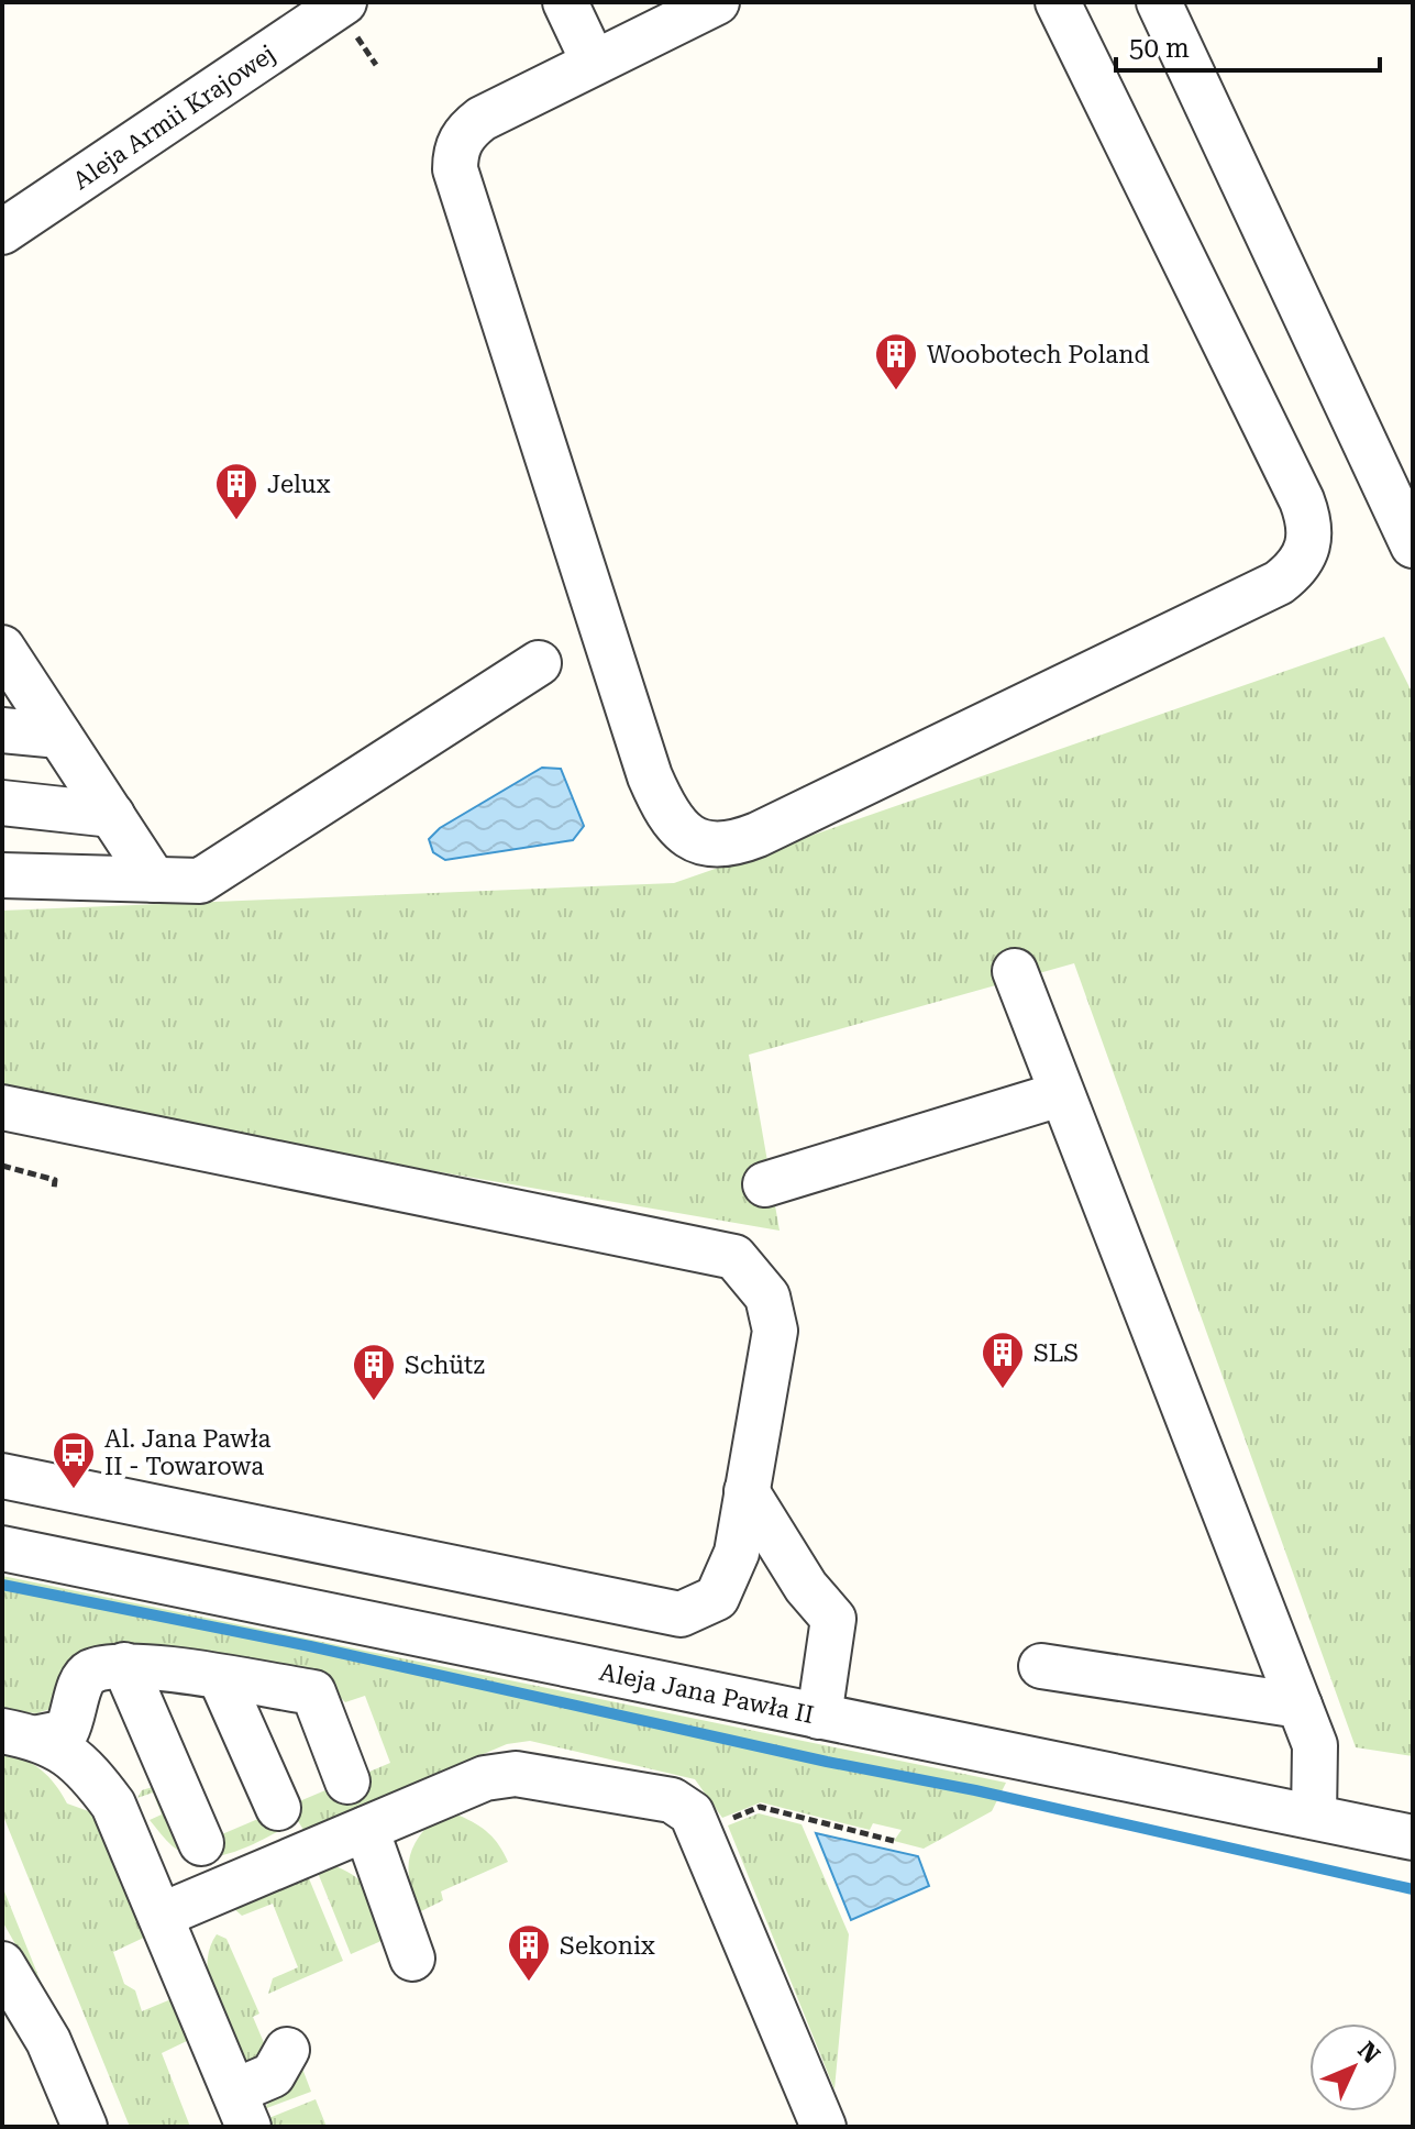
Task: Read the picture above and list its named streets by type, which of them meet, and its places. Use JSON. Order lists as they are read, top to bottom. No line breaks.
{"streets":{"street":["Aleja Armii Krajowej","Aleja Jana Pawła II"]},"places":{"building":["Woobotech Poland","Jelux","SLS","Schütz","Sekonix"],"bus stop":["Al. Jana Pawła II - Towarowa"]},"scale_bar":"50 m","north":"top right"}
